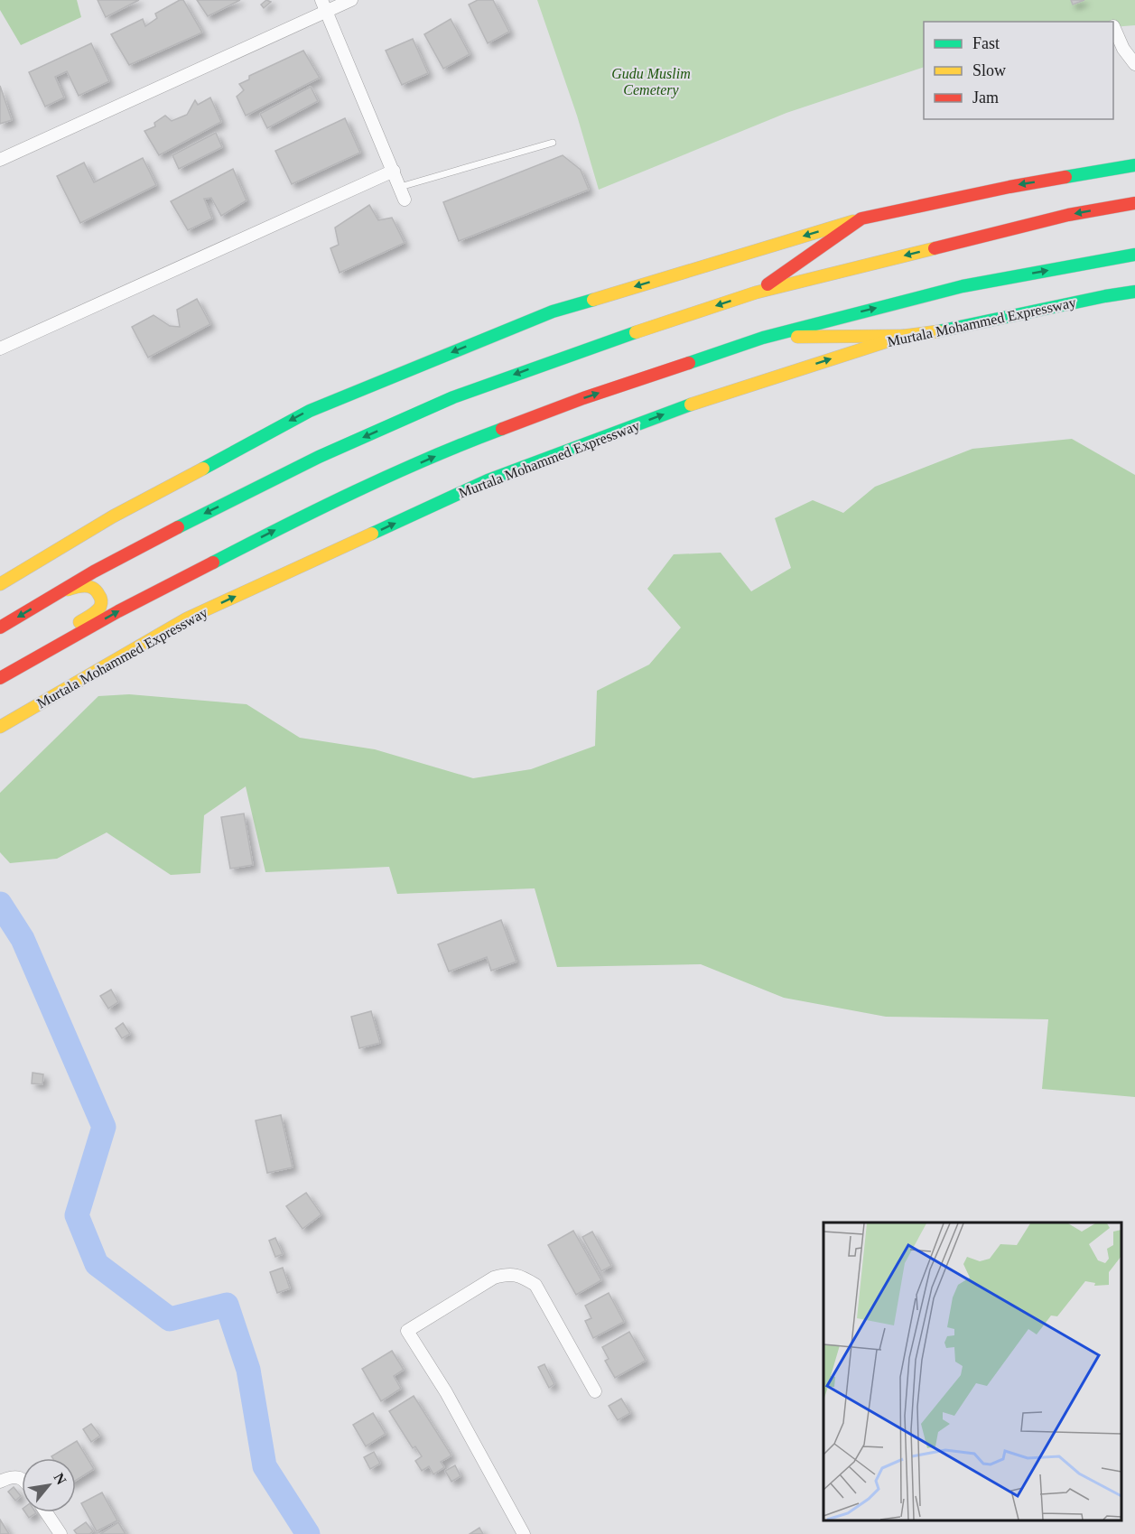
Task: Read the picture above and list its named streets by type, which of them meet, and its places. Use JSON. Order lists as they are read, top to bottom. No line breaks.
{"streets":{"main road":["Murtala Mohammed Expressway"]},"parks":["Gudu Muslim Cemetery"],"legend":["Fast","Slow","Jam"],"north":"top right"}
